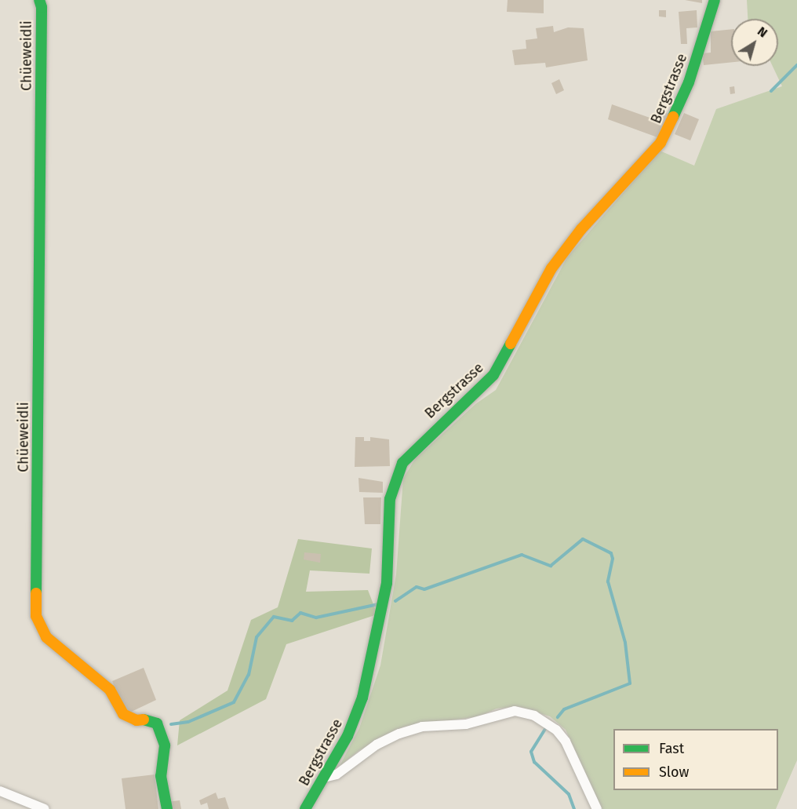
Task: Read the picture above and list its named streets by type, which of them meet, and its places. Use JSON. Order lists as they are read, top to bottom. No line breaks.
{"streets":{"street":["Chüeweidli","Bergstrasse"]},"legend":["Fast","Slow"],"north":"top right"}
